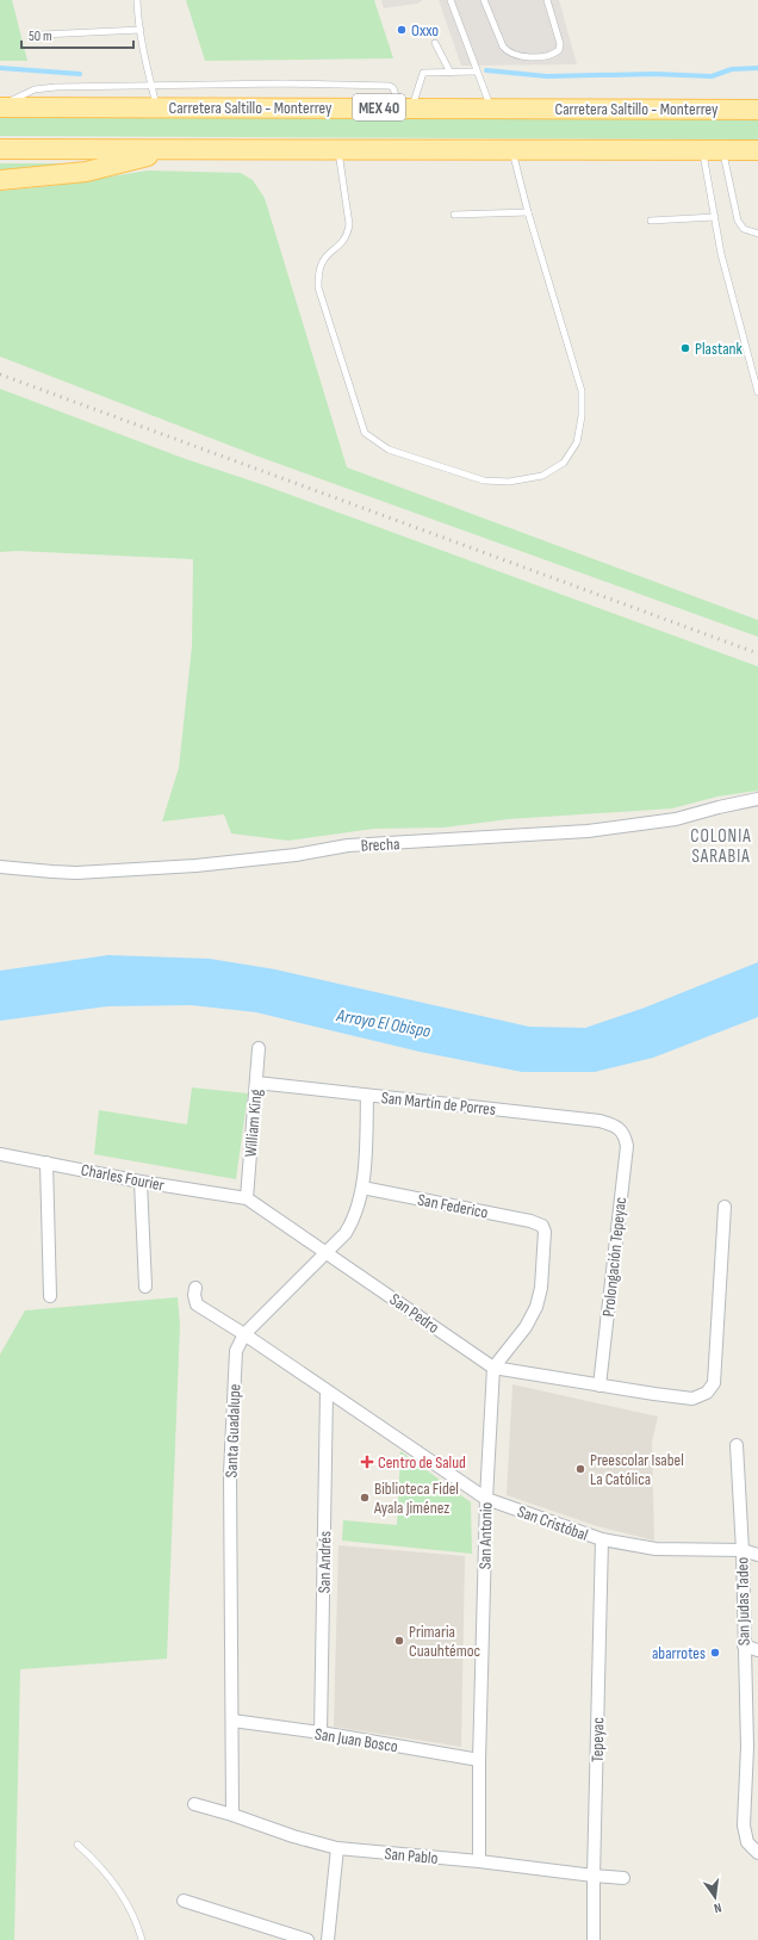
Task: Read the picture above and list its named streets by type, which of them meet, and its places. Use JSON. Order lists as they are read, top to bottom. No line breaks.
{"streets":{"main road":["Carretera Saltillo - Monterrey","MEX 40"],"street":["Brecha","San Martín de Porres","William King","Charles Fourier","San Federico","Prolongación Tepeyac","San Pedro","Santa Guadalupe","San Cristóbal","San Antonio","San Andrés","San Judas Tadeo","San Juan Bosco","Tepeyac","San Pablo"]},"crossings":[["San Martín de Porres","William King"],["San Martín de Porres","Prolongación Tepeyac"],["San Martín de Porres","Santa Guadalupe"],["William King","Charles Fourier"],["William King","San Pedro"],["Charles Fourier","San Pedro"],["San Federico","San Pedro"],["San Federico","Santa Guadalupe"],["San Federico","San Antonio"],["Prolongación Tepeyac","San Pedro"],["San Pedro","Santa Guadalupe"],["San Pedro","San Antonio"],["Santa Guadalupe","San Cristóbal"],["Santa Guadalupe","San Juan Bosco"],["Santa Guadalupe","San Pablo"],["San Cristóbal","San Antonio"],["San Cristóbal","San Andrés"],["San Cristóbal","San Judas Tadeo"],["San Cristóbal","Tepeyac"],["San Antonio","San Juan Bosco"],["San Antonio","San Pablo"],["San Andrés","San Juan Bosco"],["Tepeyac","San Pablo"]],"districts":["COLONIA SARABIA"],"water":["Arroyo El Obispo"],"places":{"other":["Oxxo","Plastank","Preescolar Isabel La Católica","Biblioteca Fidel Ayala Jiménez","Primaria Cuauhtémoc","abarrotes"],"health":["Centro de Salud"]},"scale_bar":"50 m","north":"bottom"}
